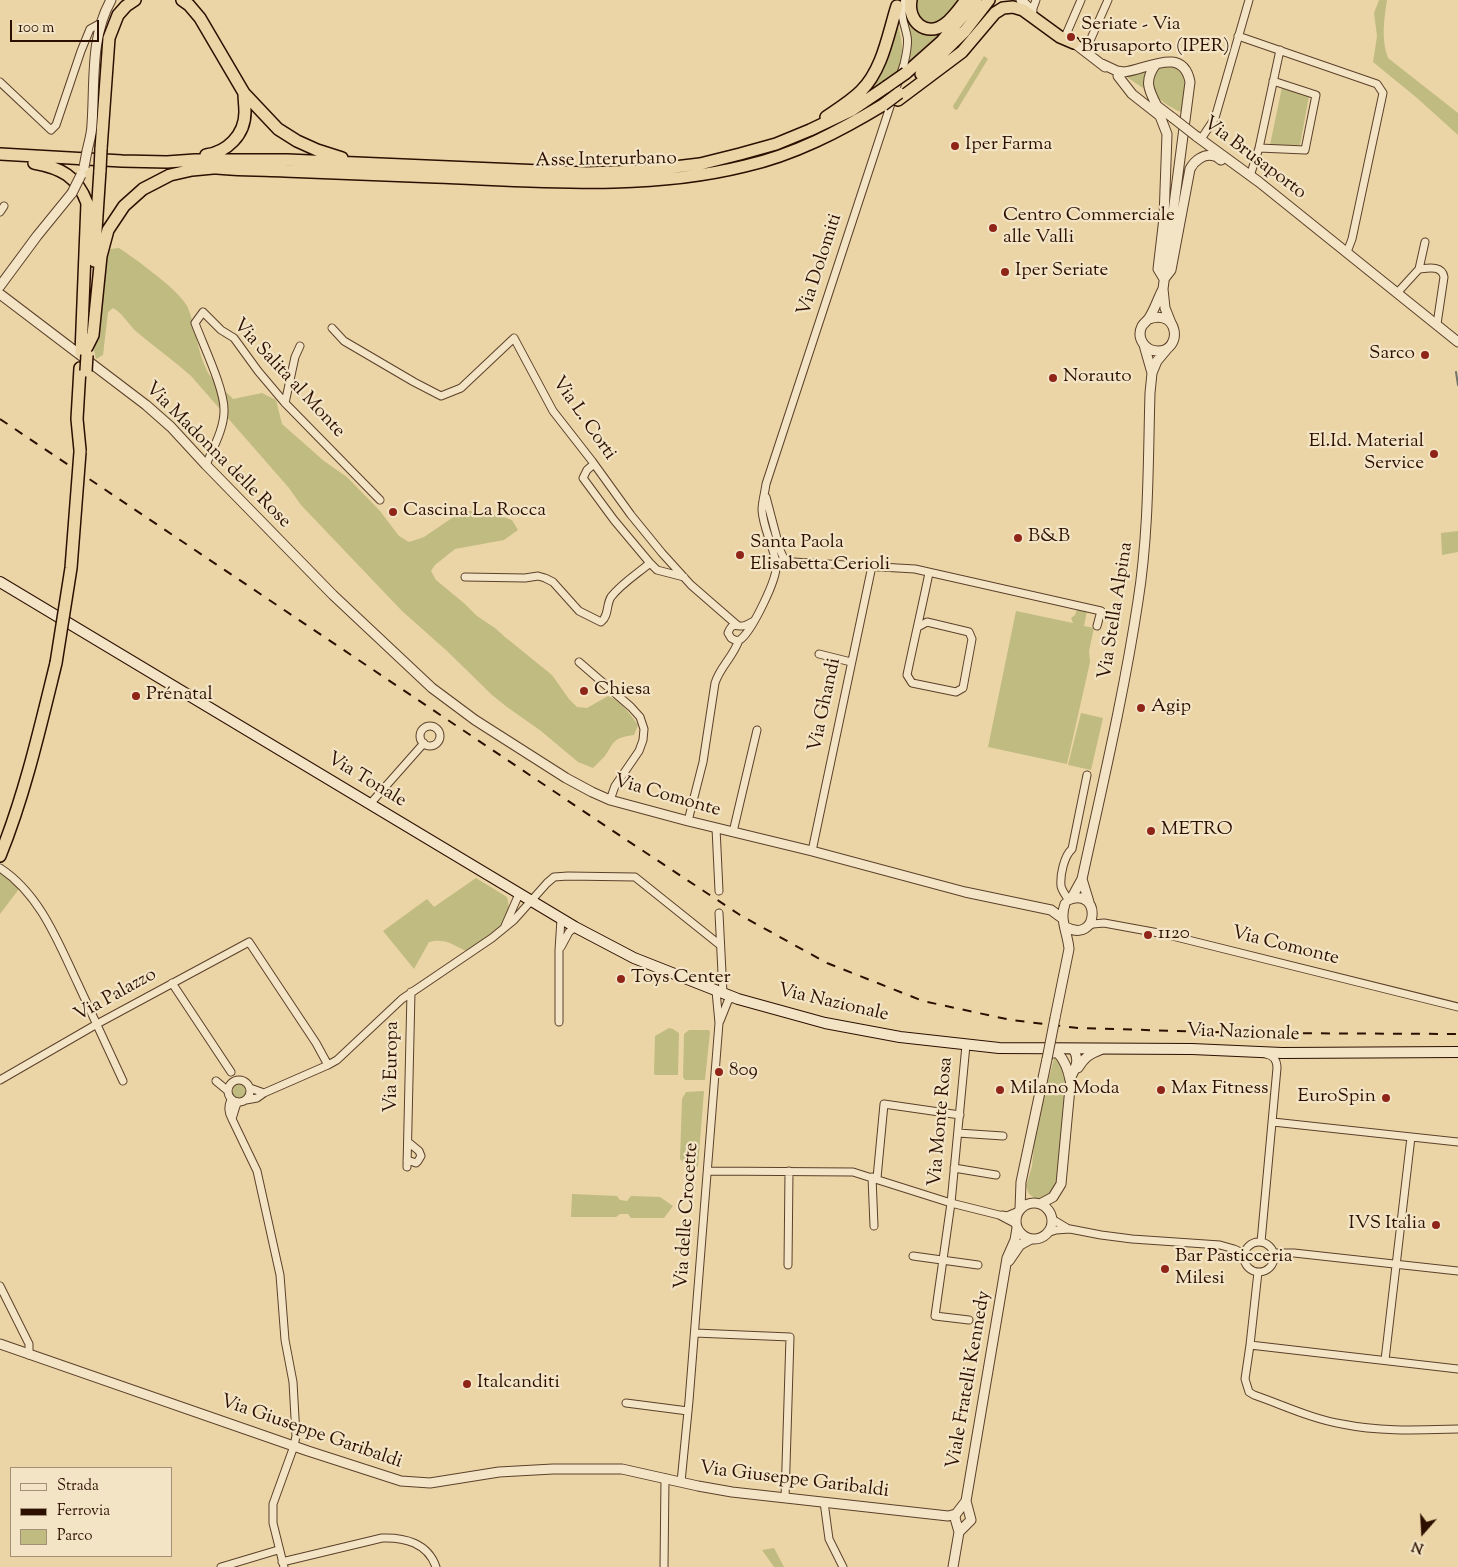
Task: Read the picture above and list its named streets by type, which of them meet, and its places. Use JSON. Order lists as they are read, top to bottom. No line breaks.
{"streets":{"highway":["Asse Interurbano"],"main road":["Via Tonale","Via Nazionale"],"street":["Via Brusaporto","Via Dolomiti","Via Salita al Monte","Via L. Corti","Via Madonna delle Rose","Via Stella Alpina","Via Ghandi","Via Comonte","Via Palazzo","Via Europa","Via Monte Rosa","Via delle Crocette","Viale Fratelli Kennedy","Via Giuseppe Garibaldi"]},"crossings":[["Via Brusaporto","Via Stella Alpina"],["Via Salita al Monte","Via Madonna delle Rose"],["Via Madonna delle Rose","Via Comonte"],["Via Stella Alpina","Via Comonte"],["Via Stella Alpina","Viale Fratelli Kennedy"],["Via Ghandi","Via Comonte"],["Via Tonale","Via Nazionale"],["Via Tonale","Via delle Crocette"],["Via Comonte","Viale Fratelli Kennedy"],["Via Nazionale","Via Monte Rosa"],["Via Nazionale","Via delle Crocette"],["Via delle Crocette","Via Giuseppe Garibaldi"],["Viale Fratelli Kennedy","Via Giuseppe Garibaldi"]],"places":["Seriate - Via Brusaporto (IPER)","Iper Farma","Centro Commerciale alle Valli","Iper Seriate","Sarco","Norauto","El.Id. Material Service","Cascina La Rocca","B&B","Santa Paola Elisabetta Cerioli","Chiesa","Prénatal","Agip","METRO","1120","Toys Center","809","Milano Moda","Max Fitness","EuroSpin","IVS Italia","Bar Pasticceria Milesi","Italcanditi"],"legend":["Strada","Ferrovia","Parco"],"scale_bar":"100 m","north":"bottom"}
